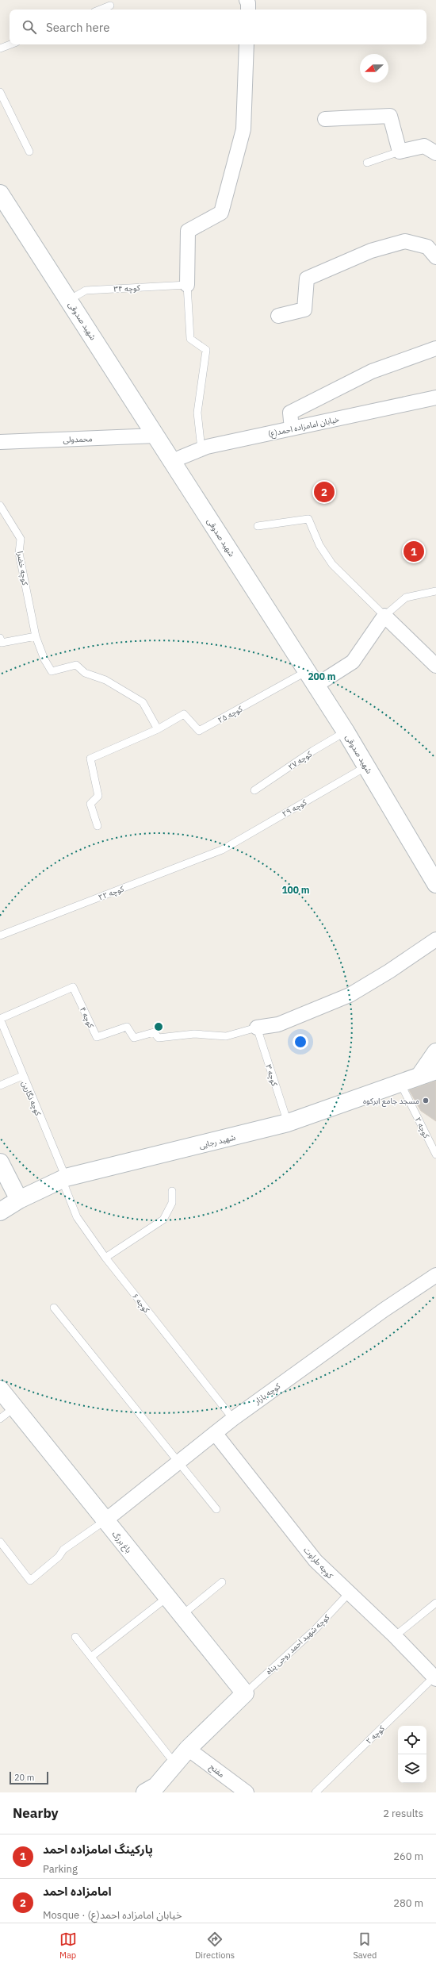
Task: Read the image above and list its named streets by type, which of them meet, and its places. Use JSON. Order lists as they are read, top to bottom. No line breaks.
{"streets":{"street":["شهید صدوقی","خیابان امامزاده احمد(ع)","محمدولی","شهید رجایی","کوچه بازار","باغ برزگ","کوچه طراوت","مفتح"],"lane":["کوچه ۳۴","کوچه خضرا","کوچه ۲۵","کوچه ۲۷","کوچه ۲۹","کوچه ۲۲","کوچه ۴","کوچه ۳","کوچه نگارین","کوچه ۲","کوچه ۶","کوچه شهید احمد روحی پناه"]},"crossings":[["کوچه ۳۴","شهید صدوقی"],["شهید صدوقی","خیابان امامزاده احمد(ع)"],["شهید صدوقی","محمدولی"],["شهید صدوقی","کوچه ۲۵"],["شهید صدوقی","کوچه ۲۷"],["شهید صدوقی","کوچه ۲۹"],["کوچه خضرا","کوچه ۲۵"],["کوچه ۲۹","کوچه ۲۲"],["کوچه ۴","کوچه ۳"],["کوچه ۴","کوچه نگارین"],["کوچه ۳","شهید رجایی"],["کوچه نگارین","شهید رجایی"],["کوچه نگارین","کوچه ۶"],["کوچه ۲","شهید رجایی"],["کوچه ۲","کوچه طراوت"],["شهید رجایی","کوچه ۶"],["کوچه ۶","کوچه بازار"],["کوچه بازار","باغ برزگ"],["کوچه بازار","کوچه طراوت"],["باغ برزگ","کوچه شهید احمد روحی پناه"],["کوچه طراوت","کوچه شهید احمد روحی پناه"]],"places":["مسجد جامع ابرکوه"],"scale_bar":"20 m","north":"left","page":{"search":"Search here","pins":["2","1"],"scale":"20 m","heading":["Nearby","2 results"],"list":[{"mark":"1","name":"پارکینگ امامزاده احمد","note":"Parking","value":"260 m"},{"mark":"2","name":"امامزاده احمد","note":"Mosque · خیابان امامزاده احمد(ع)","value":"280 m"}],"nav":["Map","Directions","Saved"]},"rings":["200 m","100 m"]}
